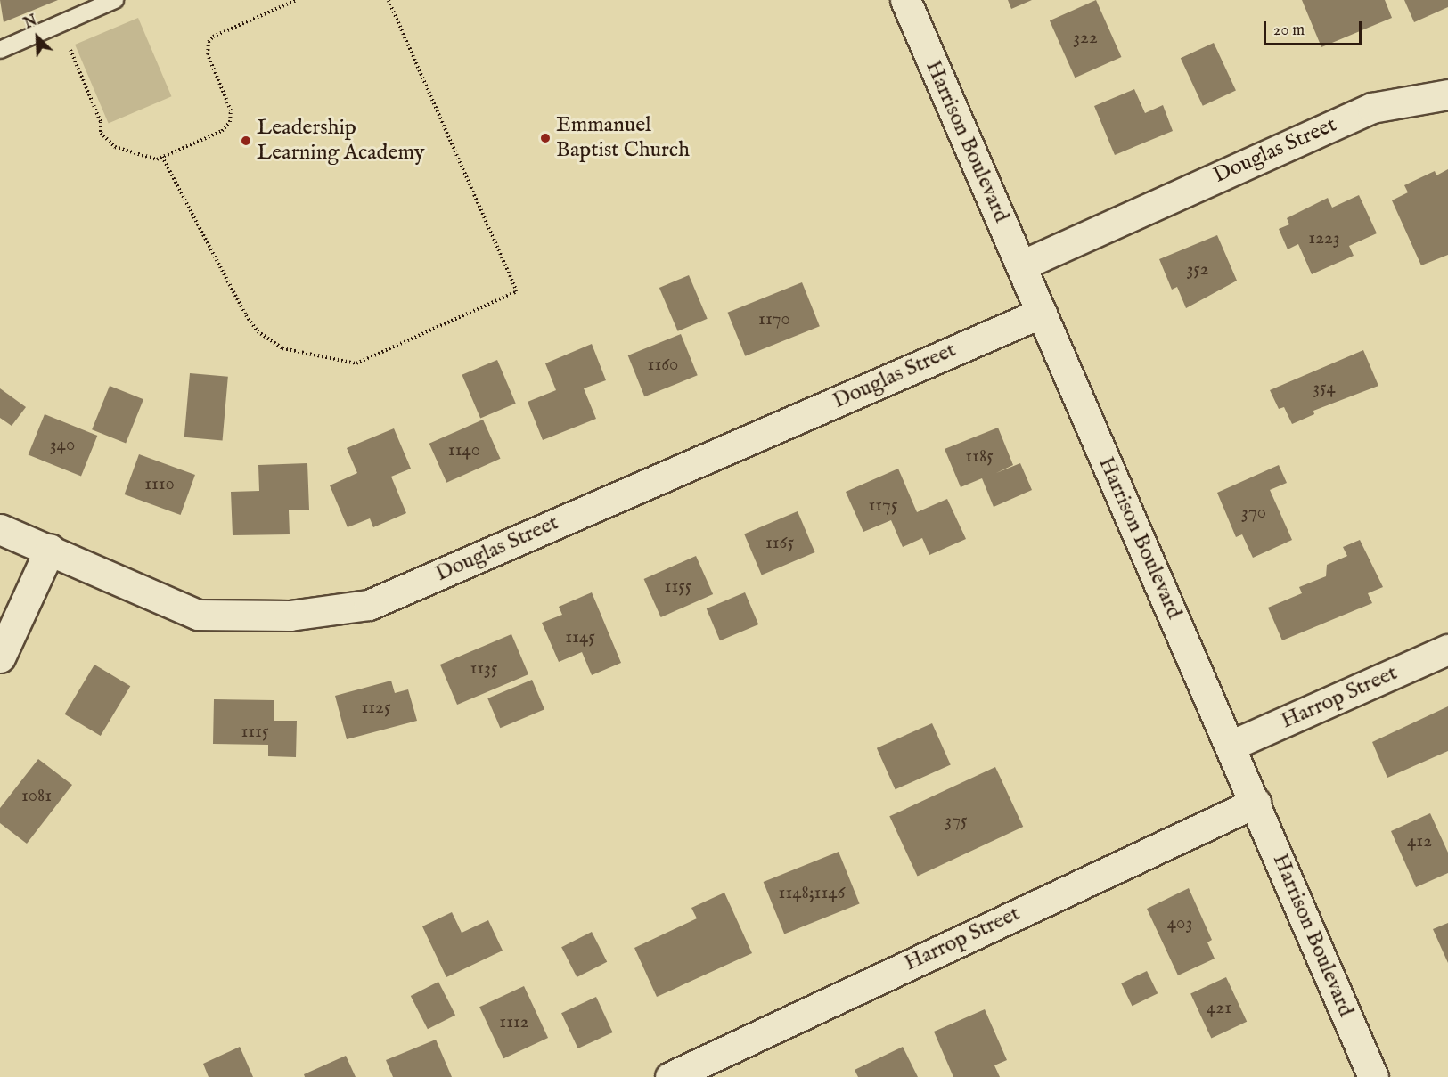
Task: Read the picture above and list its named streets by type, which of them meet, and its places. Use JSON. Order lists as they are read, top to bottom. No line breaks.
{"streets":{"street":["Harrison Boulevard","Douglas Street","Harrop Street"]},"crossings":[["Harrison Boulevard","Douglas Street"],["Harrison Boulevard","Harrop Street"]],"places":["Emmanuel Baptist Church","Leadership Learning Academy"],"house_numbers":["322","1223","352","1170","1160","354","340","1140","1185","1110","1175","370","1165","1155","1145","1135","1125","1115","1081","375","412","1148;1146","403","421","1112"],"scale_bar":"20 m","north":"top left"}
